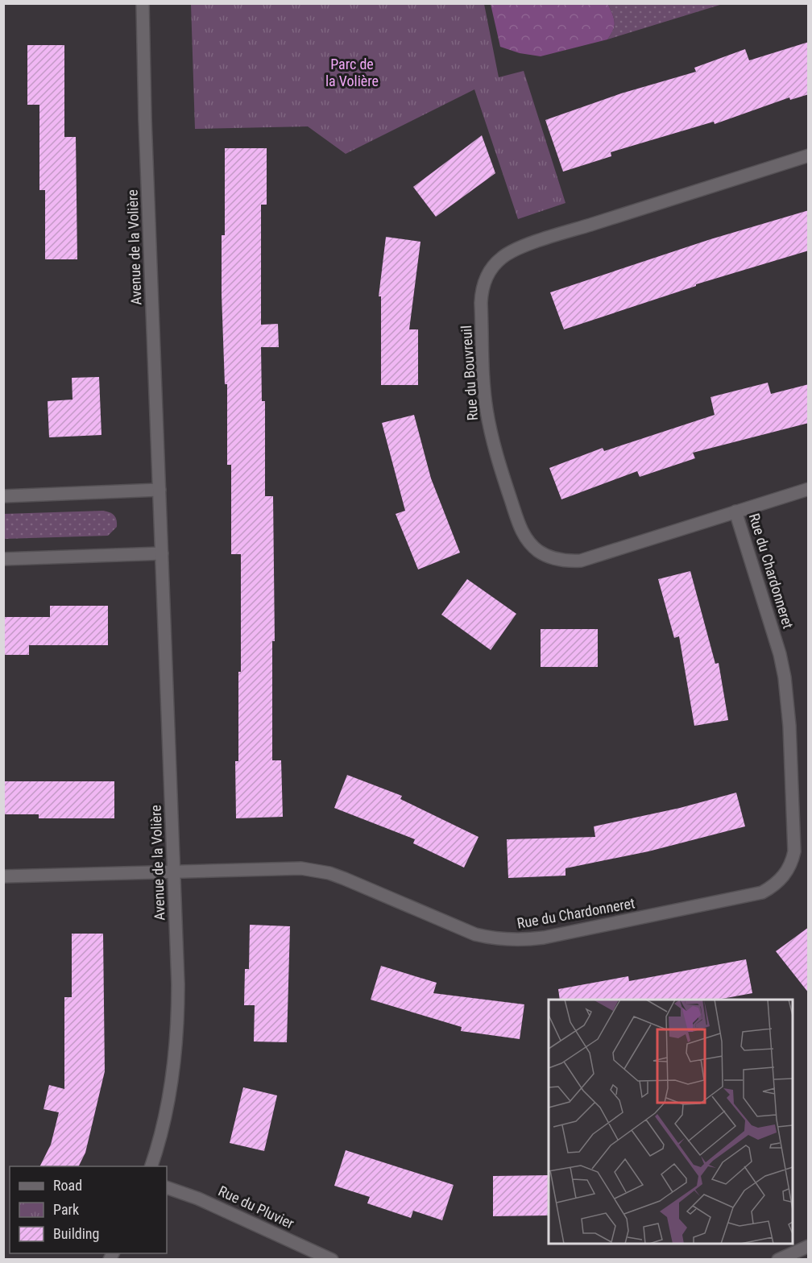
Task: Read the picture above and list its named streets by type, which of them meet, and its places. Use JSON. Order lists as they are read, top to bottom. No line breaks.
{"streets":{"street":["Avenue de la Volière","Rue du Bouvreuil","Rue du Chardonneret","Rue du Pluvier"]},"crossings":[["Avenue de la Volière","Rue du Chardonneret"],["Rue du Bouvreuil","Rue du Chardonneret"]],"parks":["Parc de la Volière"],"legend":["Road","Park","Building"]}
